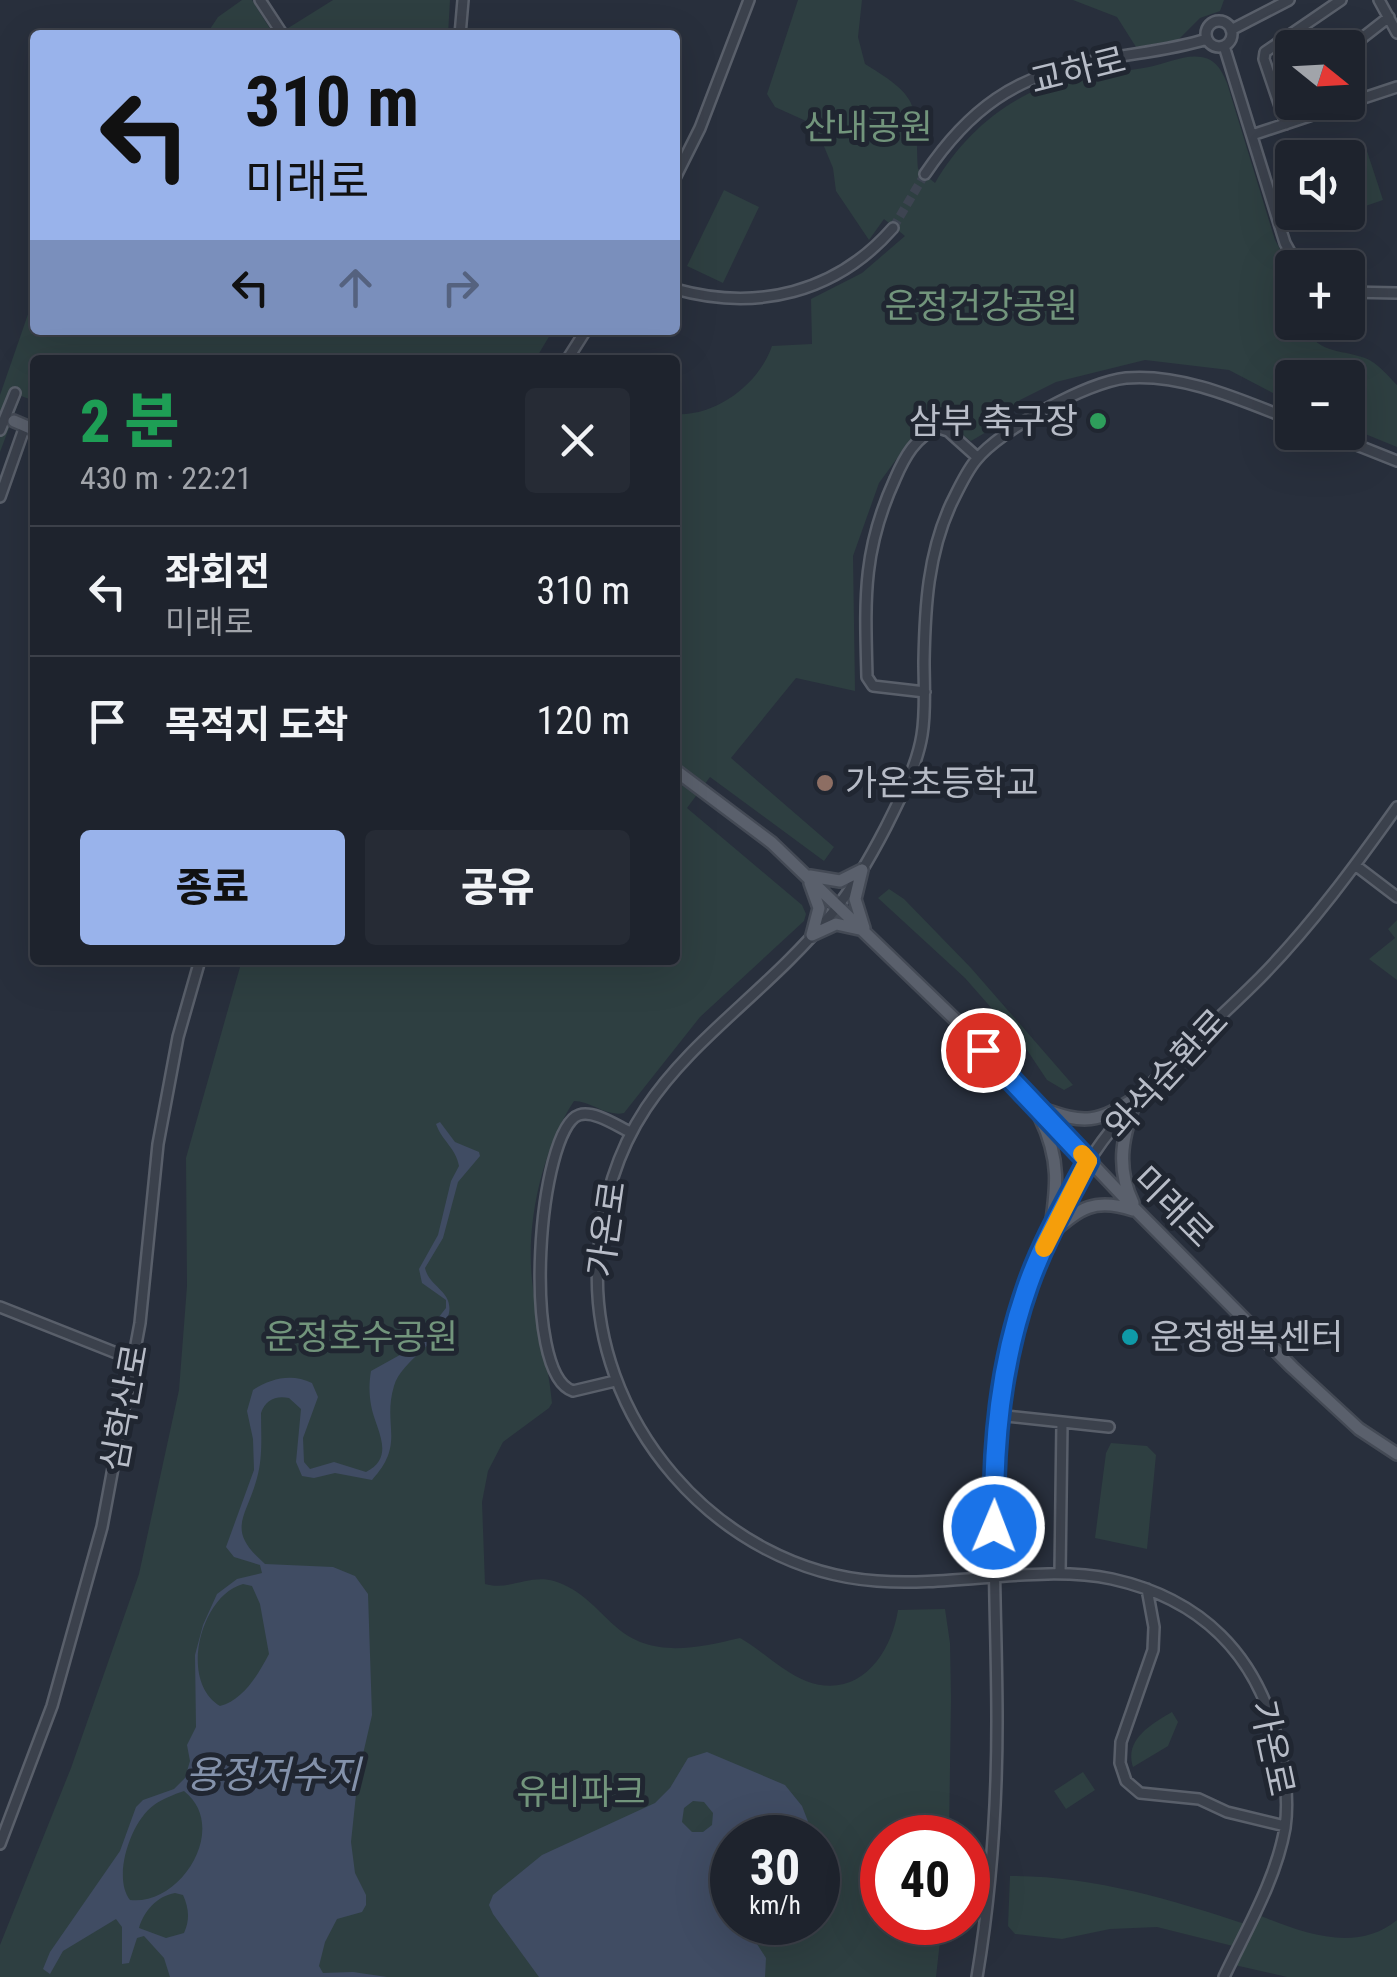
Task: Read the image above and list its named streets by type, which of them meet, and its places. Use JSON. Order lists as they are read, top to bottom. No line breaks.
{"streets":{"main road":["미래로"],"street":["교하로","와석순환로","가온로","심학산로"]},"crossings":[["와석순환로","미래로"],["와석순환로","가온로"],["미래로","가온로"]],"water":["용정저수지"],"parks":["산내공원","운정건강공원","운정호수공원","유비파크"],"places":["삼부 축구장","가온초등학교","운정행복센터"],"north":"right","page":{"map_buttons":["+","−"],"turn":["310 m","미래로"],"heading":["2 분","430 m · 22:21"],"list":[{"name":"좌회전","note":"미래로","value":"310 m"},{"name":"목적지 도착","value":"120 m"}],"buttons":["종료","공유"],"speed":"30 km/h","limit":"40"}}
